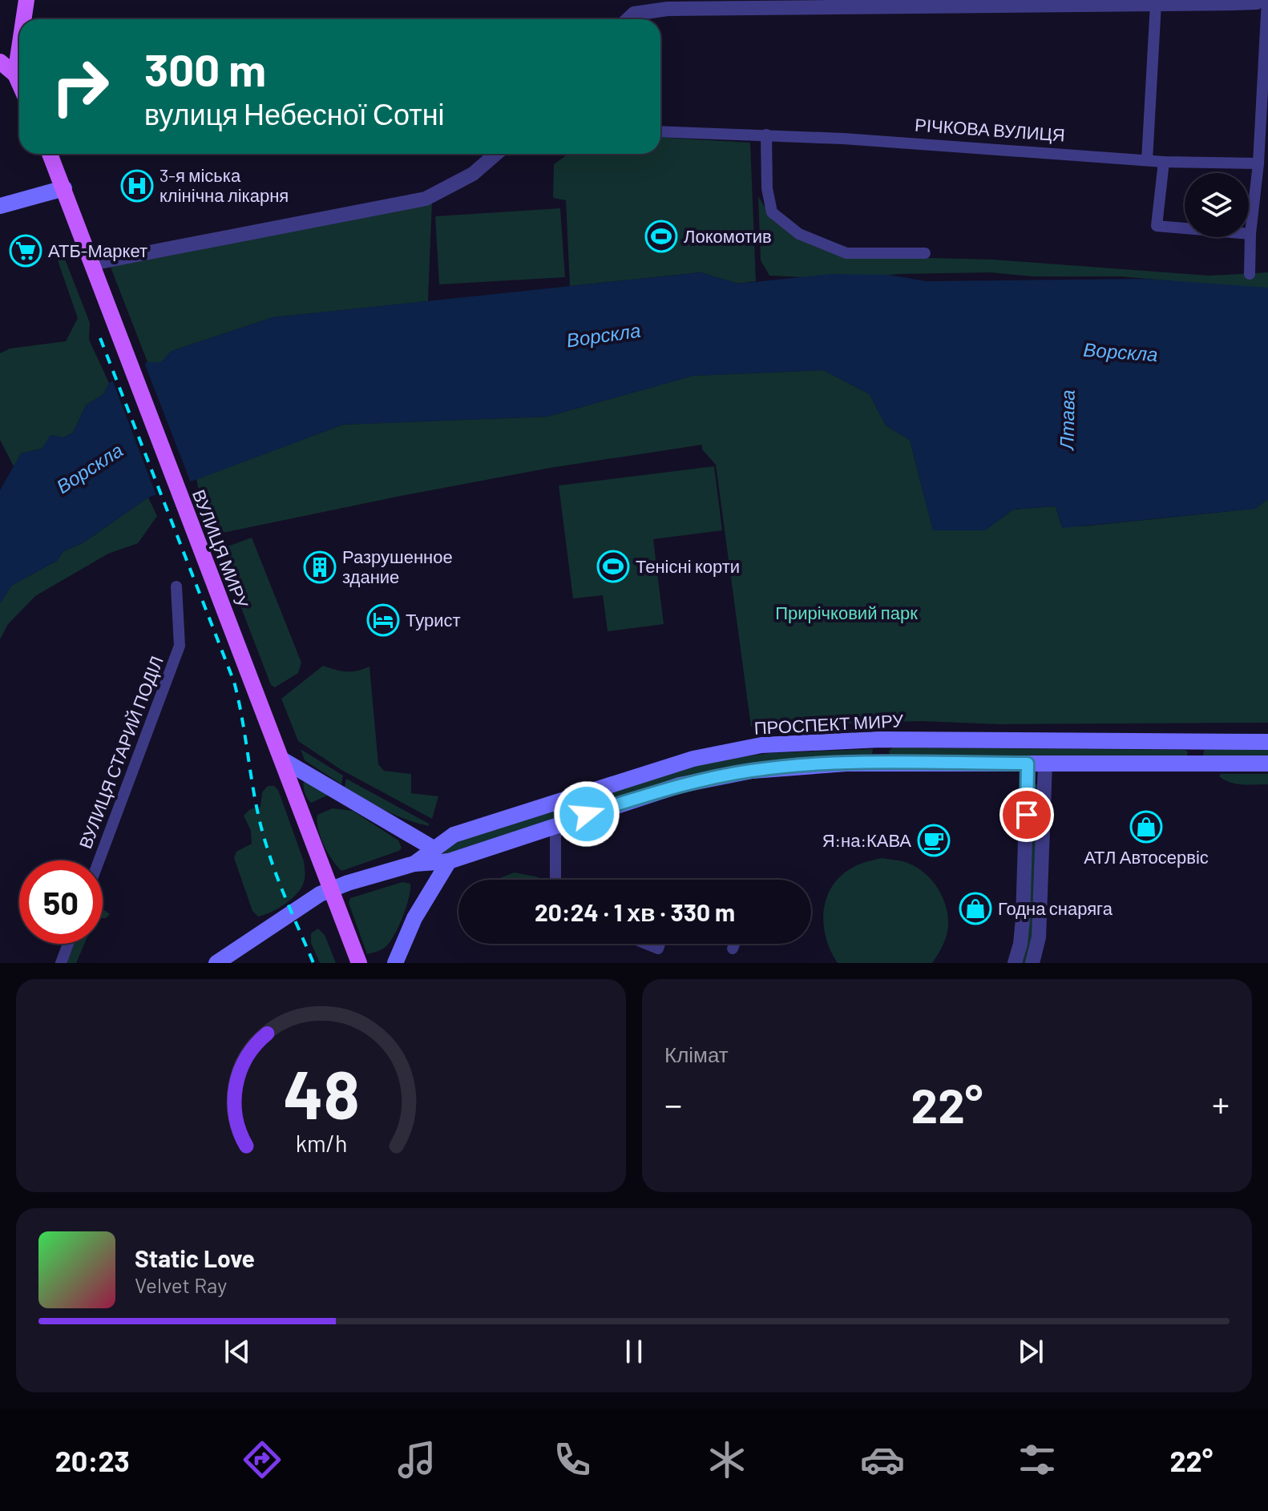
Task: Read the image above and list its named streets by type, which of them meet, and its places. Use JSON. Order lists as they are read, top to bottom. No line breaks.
{"streets":{"main road":["ВУЛИЦЯ МИРУ","ПРОСПЕКТ МИРУ"],"street":["РІЧКОВА ВУЛИЦЯ","ВУЛИЦЯ СТАРИЙ ПОДІЛ"]},"crossings":[["ВУЛИЦЯ МИРУ","ПРОСПЕКТ МИРУ"]],"water":["Ворскла","Лтава"],"parks":["Прирічковий парк"],"places":{"hospital":["3-я міська клінічна лікарня"],"sports":["Локомотив","Тенісні корти"],"supermarket":["АТБ-Маркет"],"building":["Разрушенное здание"],"hotel":["Турист"],"shop":["АТЛ Автосервіс","Годна снаряга"],"cafe":["Я:на:КАВА"]},"page":{"turn":["300 m","вулиця Небесної Сотні"],"limit":"50","trip":"20:24 · 1 хв · 330 m","tile":"Клімат","heat":["−","22°","+"],"song":["Static Love","Velvet Ray"],"tabs":["20:23","22°"],"gauge":["48","km/h"]}}
